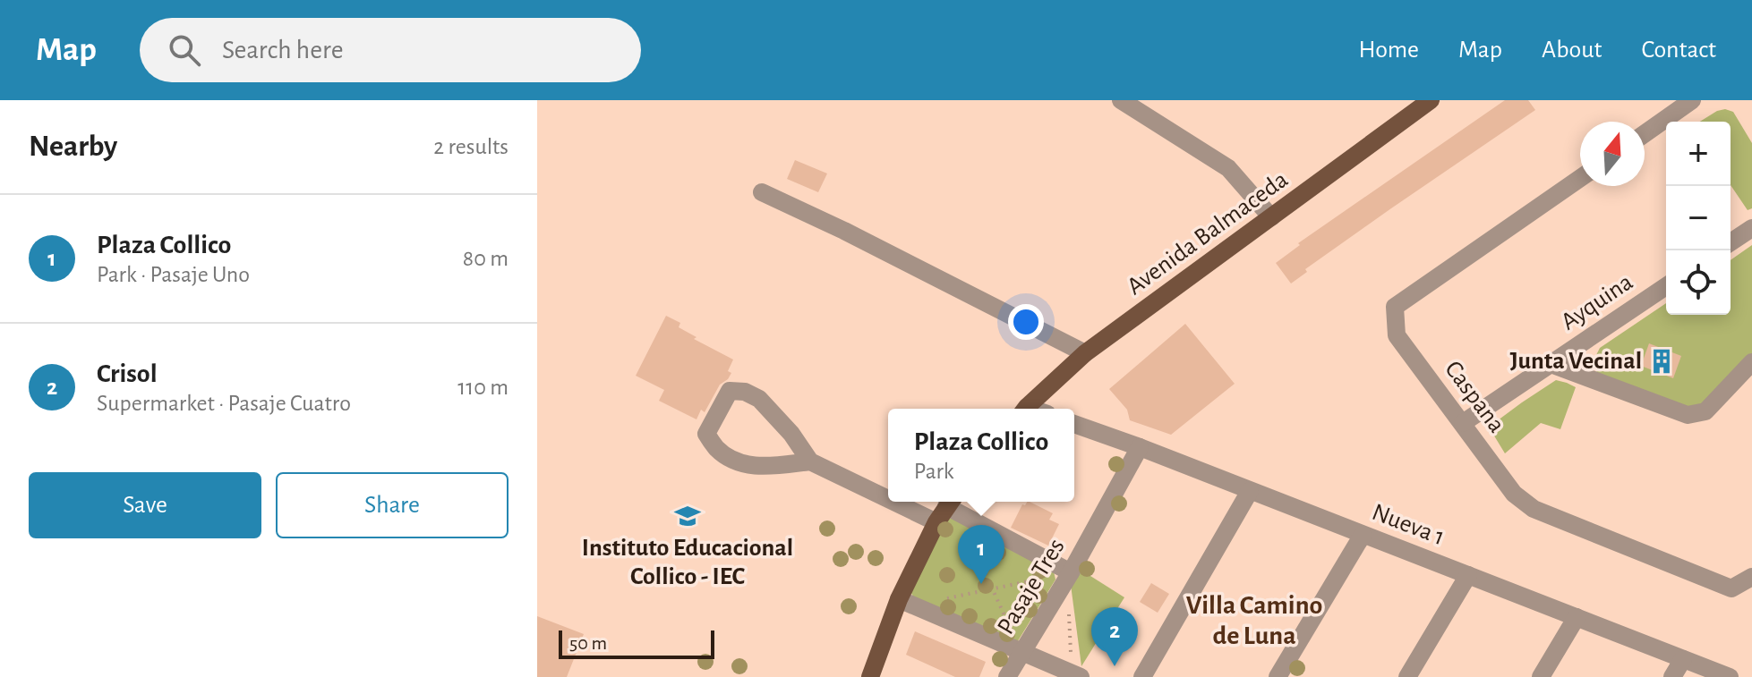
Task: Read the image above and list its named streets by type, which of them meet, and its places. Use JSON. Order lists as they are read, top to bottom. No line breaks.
{"streets":{"main road":["Avenida Balmaceda"],"street":["Ayquina","Caspana","Nueva 1","Pasaje Tres"]},"crossings":[["Ayquina","Caspana"],["Nueva 1","Pasaje Tres"]],"districts":["Villa Camino de Luna"],"places":{"building":["Junta Vecinal"],"school or university":["Instituto Educacional Collico - IEC"]},"scale_bar":"50 m","north":"top","page":{"header":"Map","search":"Search here","nav":["Home","Map","About","Contact"],"heading":["Nearby","2 results"],"map_buttons":["+","−"],"list":[{"mark":"1","name":"Plaza Collico","note":"Park · Pasaje Uno","value":"80 m"},{"mark":"2","name":"Crisol","note":"Supermarket · Pasaje Cuatro","value":"110 m"}],"popup":["Plaza Collico","Park"],"buttons":["Save","Share"],"pins":["1","2"],"scale":"50 m"}}
